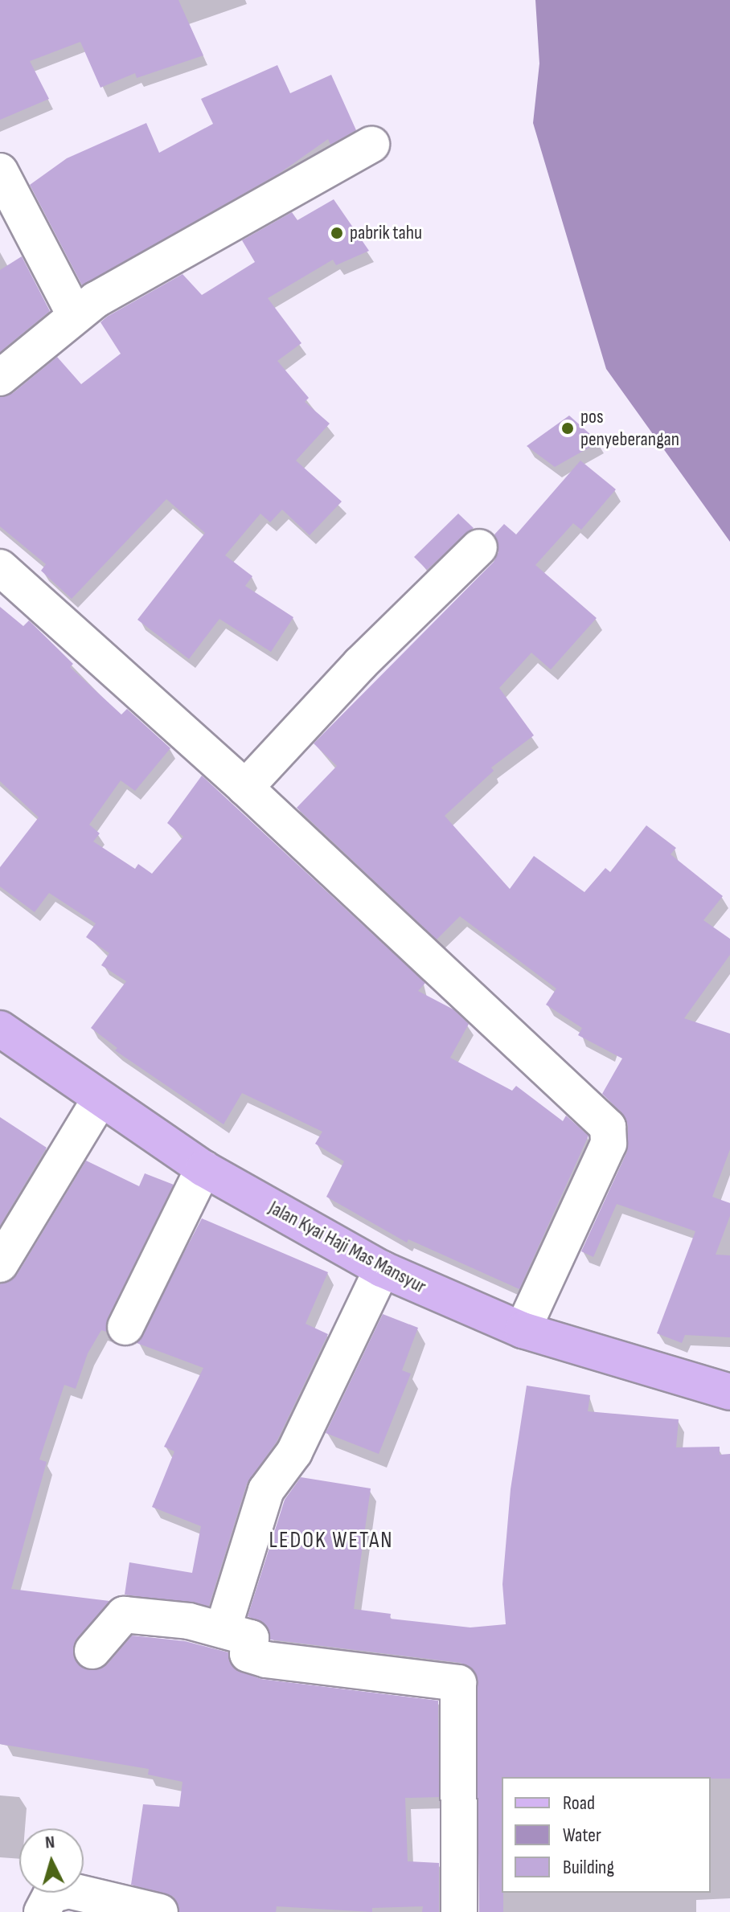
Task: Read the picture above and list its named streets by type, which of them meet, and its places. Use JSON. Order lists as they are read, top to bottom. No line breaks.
{"streets":{"main road":["Jalan Kyai Haji Mas Mansyur"]},"districts":["LEDOK WETAN"],"places":["pabrik tahu","pos penyeberangan"],"legend":["Road","Water","Building"],"north":"top"}
